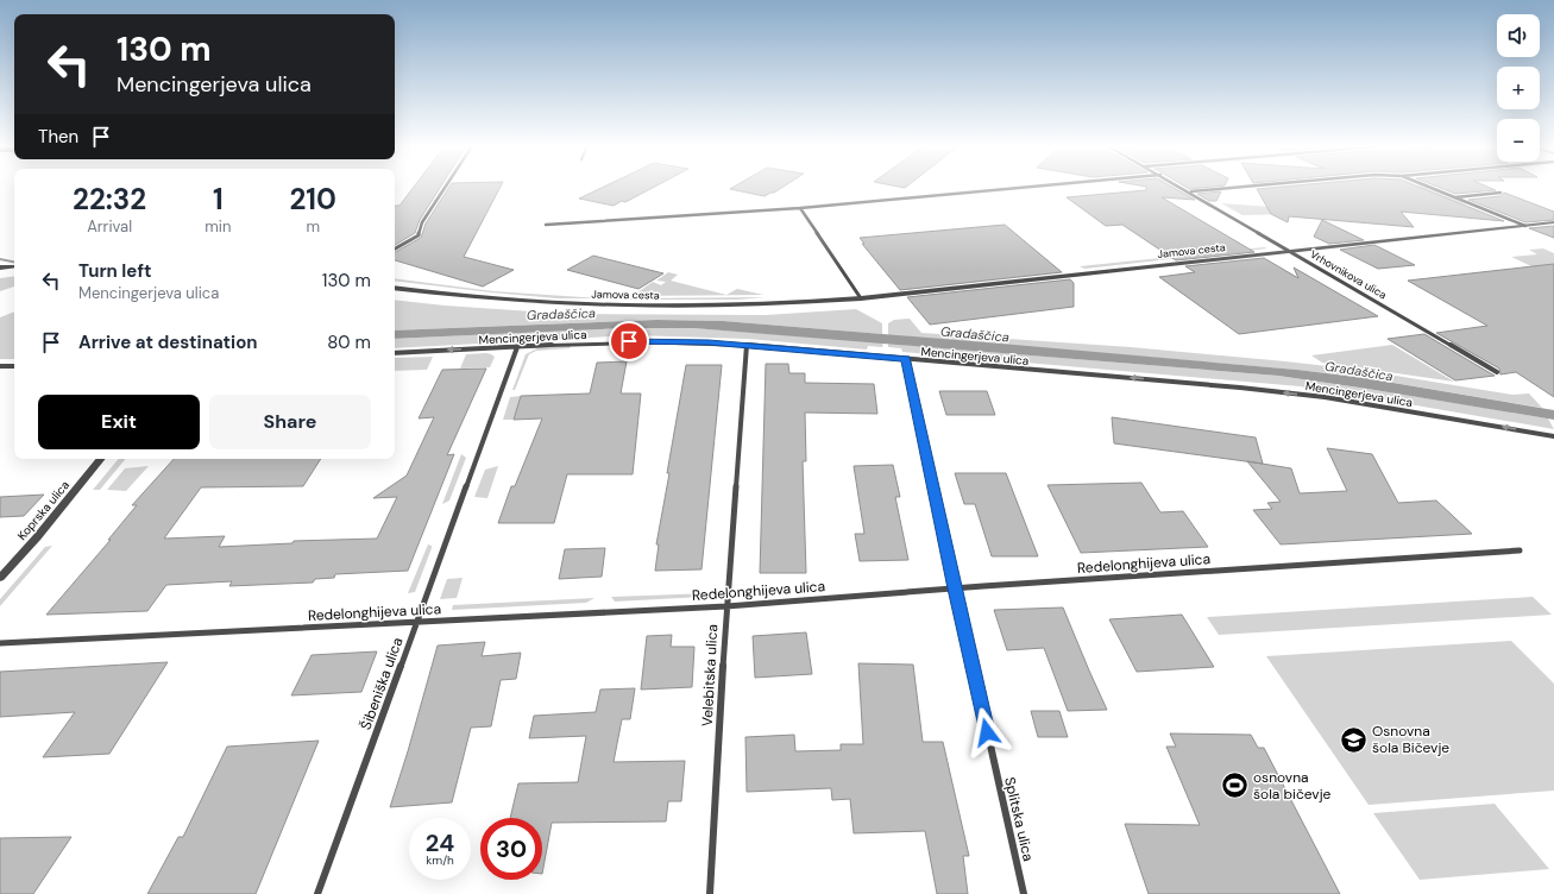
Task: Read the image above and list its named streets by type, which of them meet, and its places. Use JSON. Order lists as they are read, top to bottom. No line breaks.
{"streets":{"street":["Jamova cesta","Vrhovnikova ulica","Mencingerjeva ulica","Koprska ulica","Redelonghijeva ulica","Velebitska ulica","Šibeniška ulica","Splitska ulica"]},"crossings":[["Jamova cesta","Vrhovnikova ulica"],["Mencingerjeva ulica","Velebitska ulica"],["Mencingerjeva ulica","Šibeniška ulica"],["Mencingerjeva ulica","Splitska ulica"],["Redelonghijeva ulica","Velebitska ulica"],["Redelonghijeva ulica","Šibeniška ulica"],["Redelonghijeva ulica","Splitska ulica"]],"one_way":["Mencingerjeva ulica"],"water":["Gradaščica"],"places":{"school or university":["Osnovna šola Bičevje"],"sports":["osnovna šola bičevje"]},"page":{"map_buttons":["+","−"],"turn":["130 m","Mencingerjeva ulica"],"then":"Then","eta":["22:32","Arrival","1","min","210","m"],"list":[{"name":"Turn left","note":"Mencingerjeva ulica","value":"130 m"},{"name":"Arrive at destination","value":"80 m"}],"buttons":["Exit","Share"],"speed":"24 km/h","limit":"30"}}
